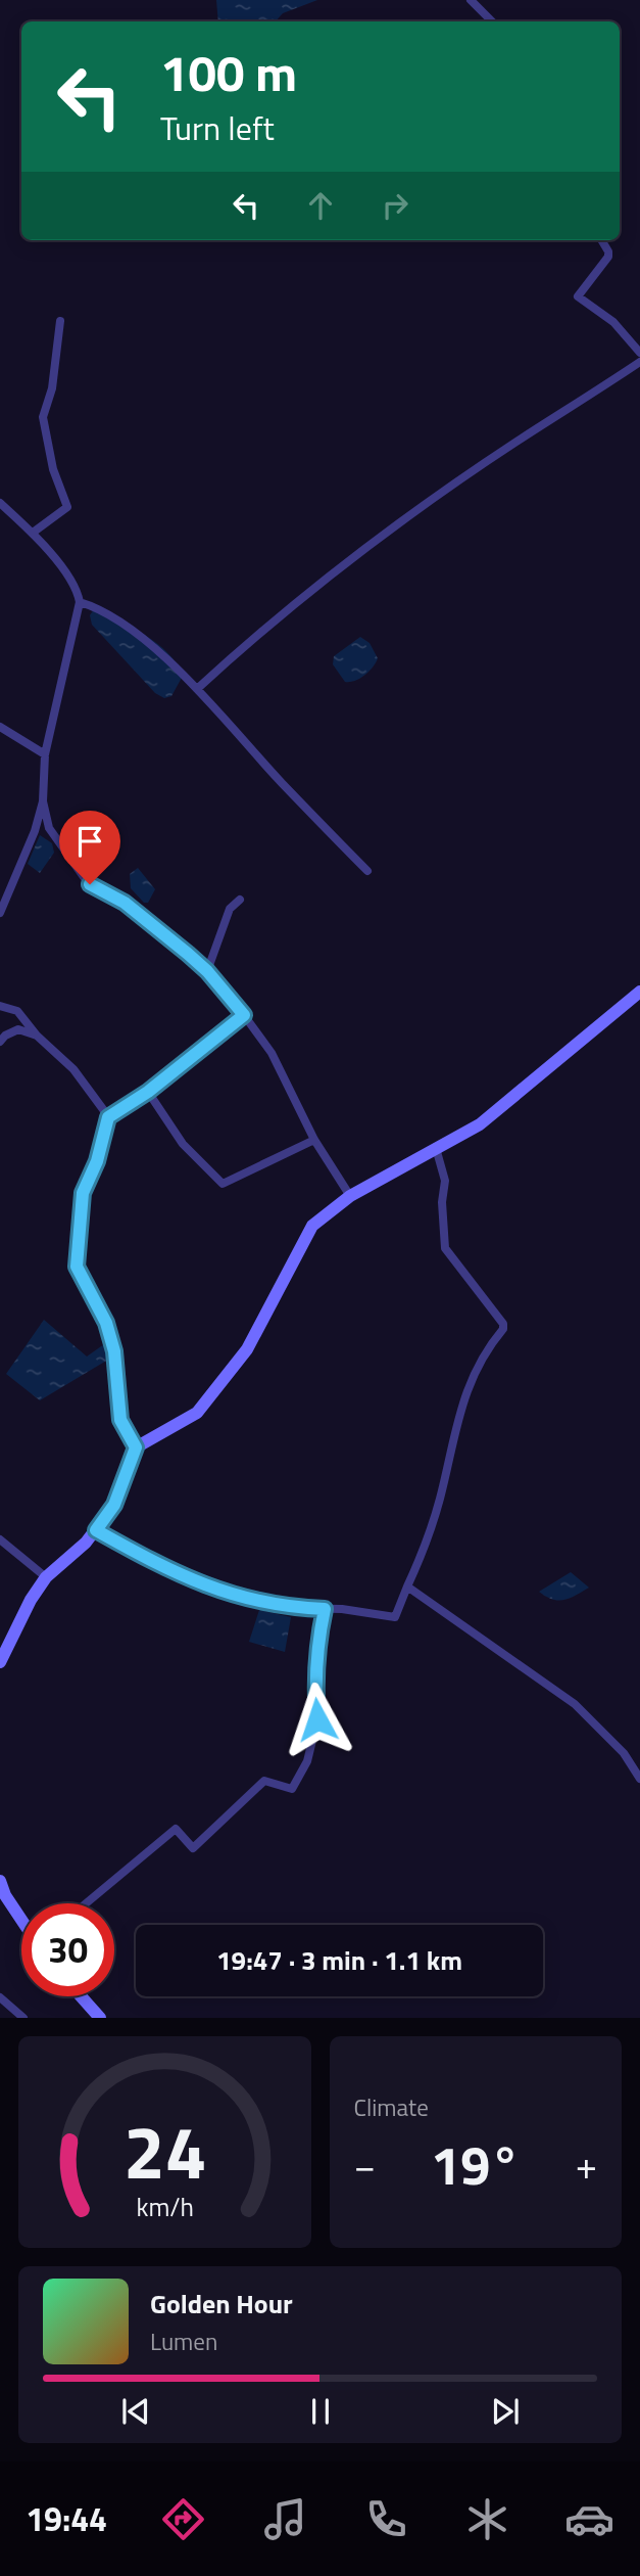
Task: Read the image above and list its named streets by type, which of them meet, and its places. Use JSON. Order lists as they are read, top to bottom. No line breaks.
{"page":{"turn":["100 m","Turn left"],"limit":"30","trip":"19:47 · 3 min · 1.1 km","tile":"Climate","heat":["−","19°","+"],"song":["Golden Hour","Lumen"],"tabs":"19:44","gauge":["24","km/h"]}}
